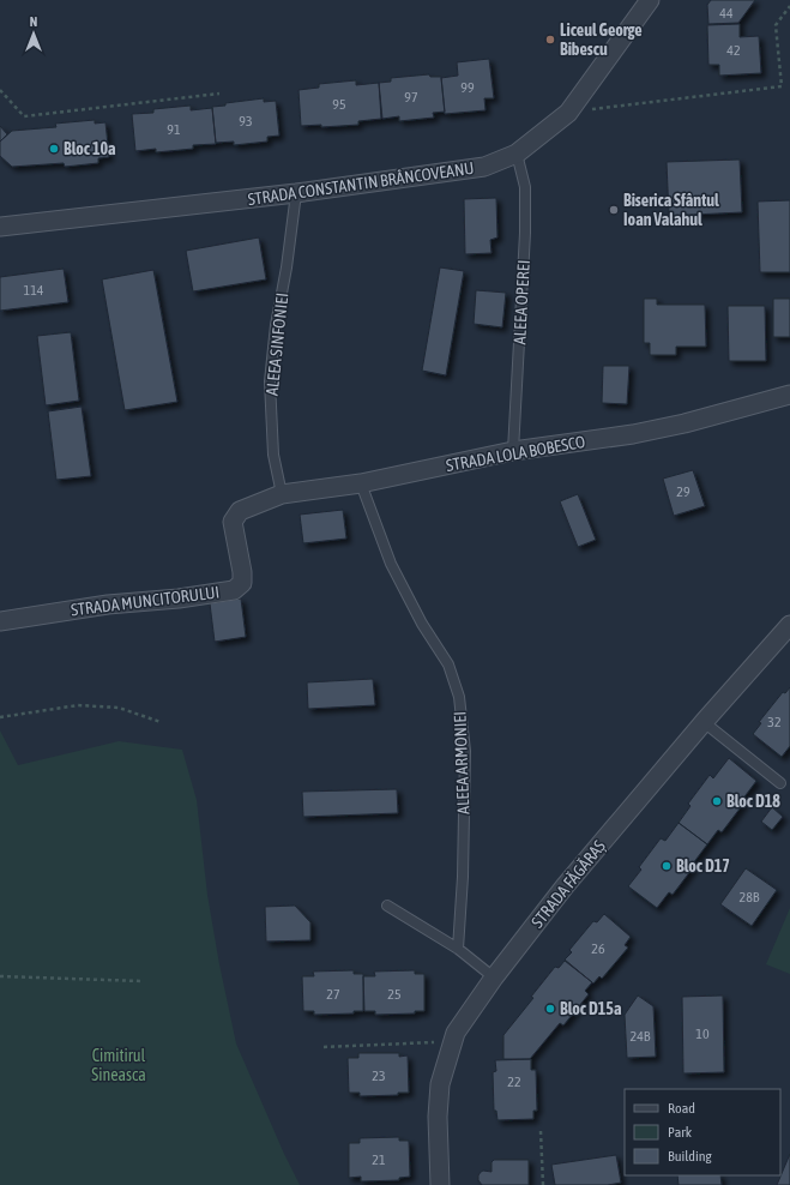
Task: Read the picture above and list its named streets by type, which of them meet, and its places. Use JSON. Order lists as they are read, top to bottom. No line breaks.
{"streets":{"street":["STRADA CONSTANTIN BRÂNCOVEANU","STRADA LOLA BOBESCO","STRADA MUNCITORULUI","STRADA FĂGĂRAȘ"],"lane":["ALEEA OPEREI","ALEEA SINFONIEI","ALEEA ARMONIEI"]},"crossings":[["STRADA CONSTANTIN BRÂNCOVEANU","ALEEA OPEREI"],["STRADA CONSTANTIN BRÂNCOVEANU","ALEEA SINFONIEI"],["ALEEA OPEREI","STRADA LOLA BOBESCO"],["ALEEA SINFONIEI","STRADA LOLA BOBESCO"],["STRADA LOLA BOBESCO","STRADA MUNCITORULUI"],["STRADA LOLA BOBESCO","ALEEA ARMONIEI"]],"parks":["Cimitirul Sineasca"],"places":["Liceul George Bibescu","Bloc 10a","Biserica Sfântul Ioan Valahul","Bloc D18","Bloc D17","Bloc D15a"],"house_numbers":["44","42","99","97","95","93","91","114","29","32","28B","26","27","25","10","24B","23","22","21"],"legend":["Road","Park","Building"],"north":"top"}
